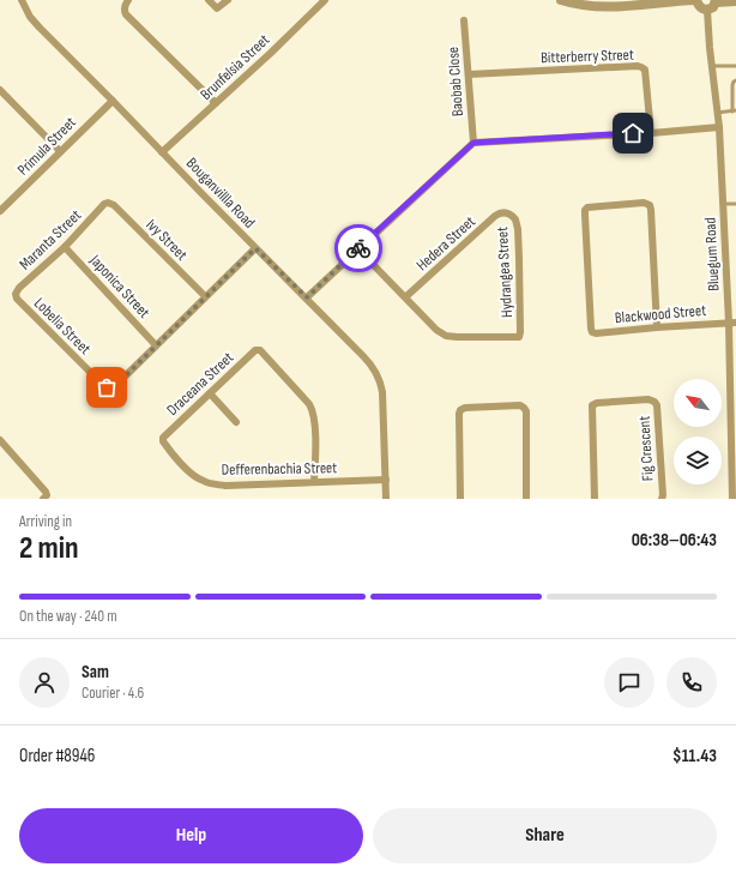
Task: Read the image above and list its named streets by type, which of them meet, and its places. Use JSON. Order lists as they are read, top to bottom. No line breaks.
{"streets":{"street":["Bitterberry Street","Brunfelsia Street","Baobab Close","Primula Street","Bouganvillla Road","Maranta Street","Ivy Street","Hedera Street","Bluegum Road","Hydrangea Street","Japonica Street","Blackwood Street","Lobelia Street","Draceana Street","Fig Crescent","Defferenbachia Street"]},"crossings":[["Bitterberry Street","Baobab Close"],["Brunfelsia Street","Bouganvillla Road"],["Primula Street","Bouganvillla Road"],["Bouganvillla Road","Defferenbachia Street"],["Maranta Street","Ivy Street"],["Maranta Street","Japonica Street"],["Maranta Street","Lobelia Street"],["Hedera Street","Hydrangea Street"],["Bluegum Road","Blackwood Street"],["Japonica Street","Lobelia Street"],["Draceana Street","Defferenbachia Street"]],"north":"top left","page":{"heading":["2 min","Arriving in","06:38–06:43"],"panel":["Sam","Courier · 4.6","Order #8946","$11.43"],"bar":"On the way · 240 m","buttons":["Help","Share"]}}
